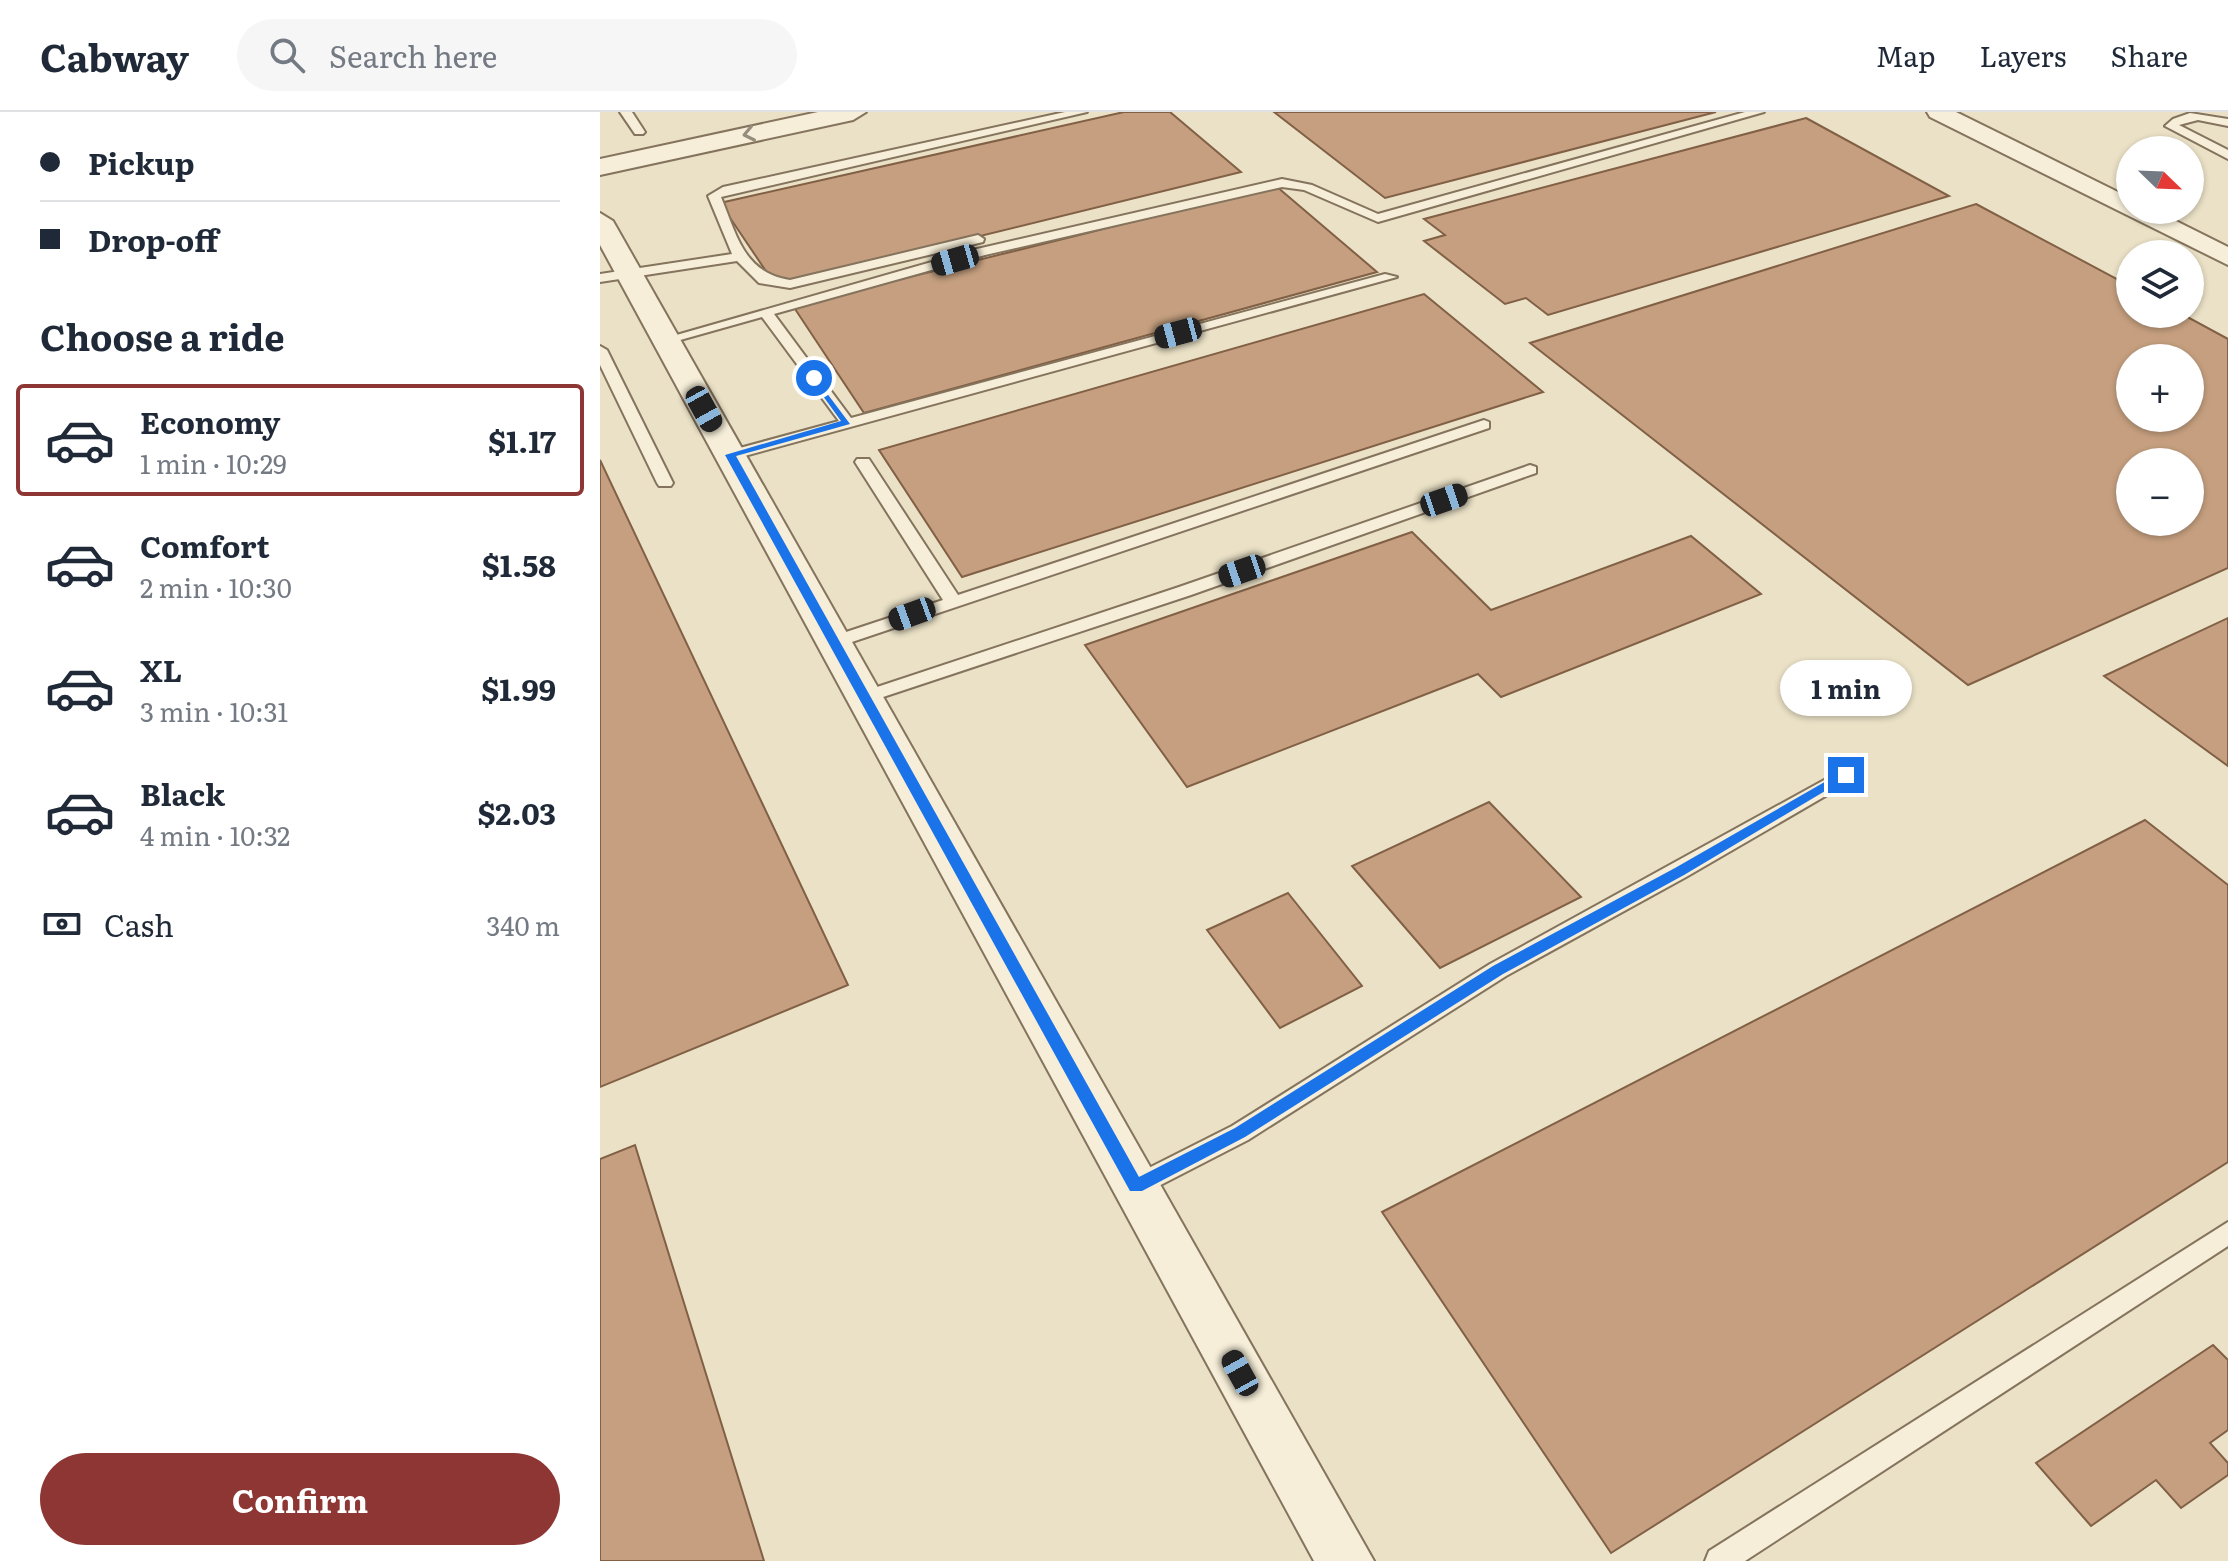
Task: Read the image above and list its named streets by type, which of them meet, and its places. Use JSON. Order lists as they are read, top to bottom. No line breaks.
{"north":"bottom right","page":{"header":"Cabway","search":"Search here","nav":["Map","Layers","Share"],"banner":["Pickup","Drop-off"],"map_buttons":["+","−"],"heading":"Choose a ride","list":[{"name":"Economy","note":"1 min · 10:29","value":"$1.17"},{"name":"Comfort","note":"2 min · 10:30","value":"$1.58"},{"name":"XL","note":"3 min · 10:31","value":"$1.99"},{"name":"Black","note":"4 min · 10:32","value":"$2.03"}],"bubble":"1 min","pay":["Cash","340 m"],"buttons":"Confirm"}}
